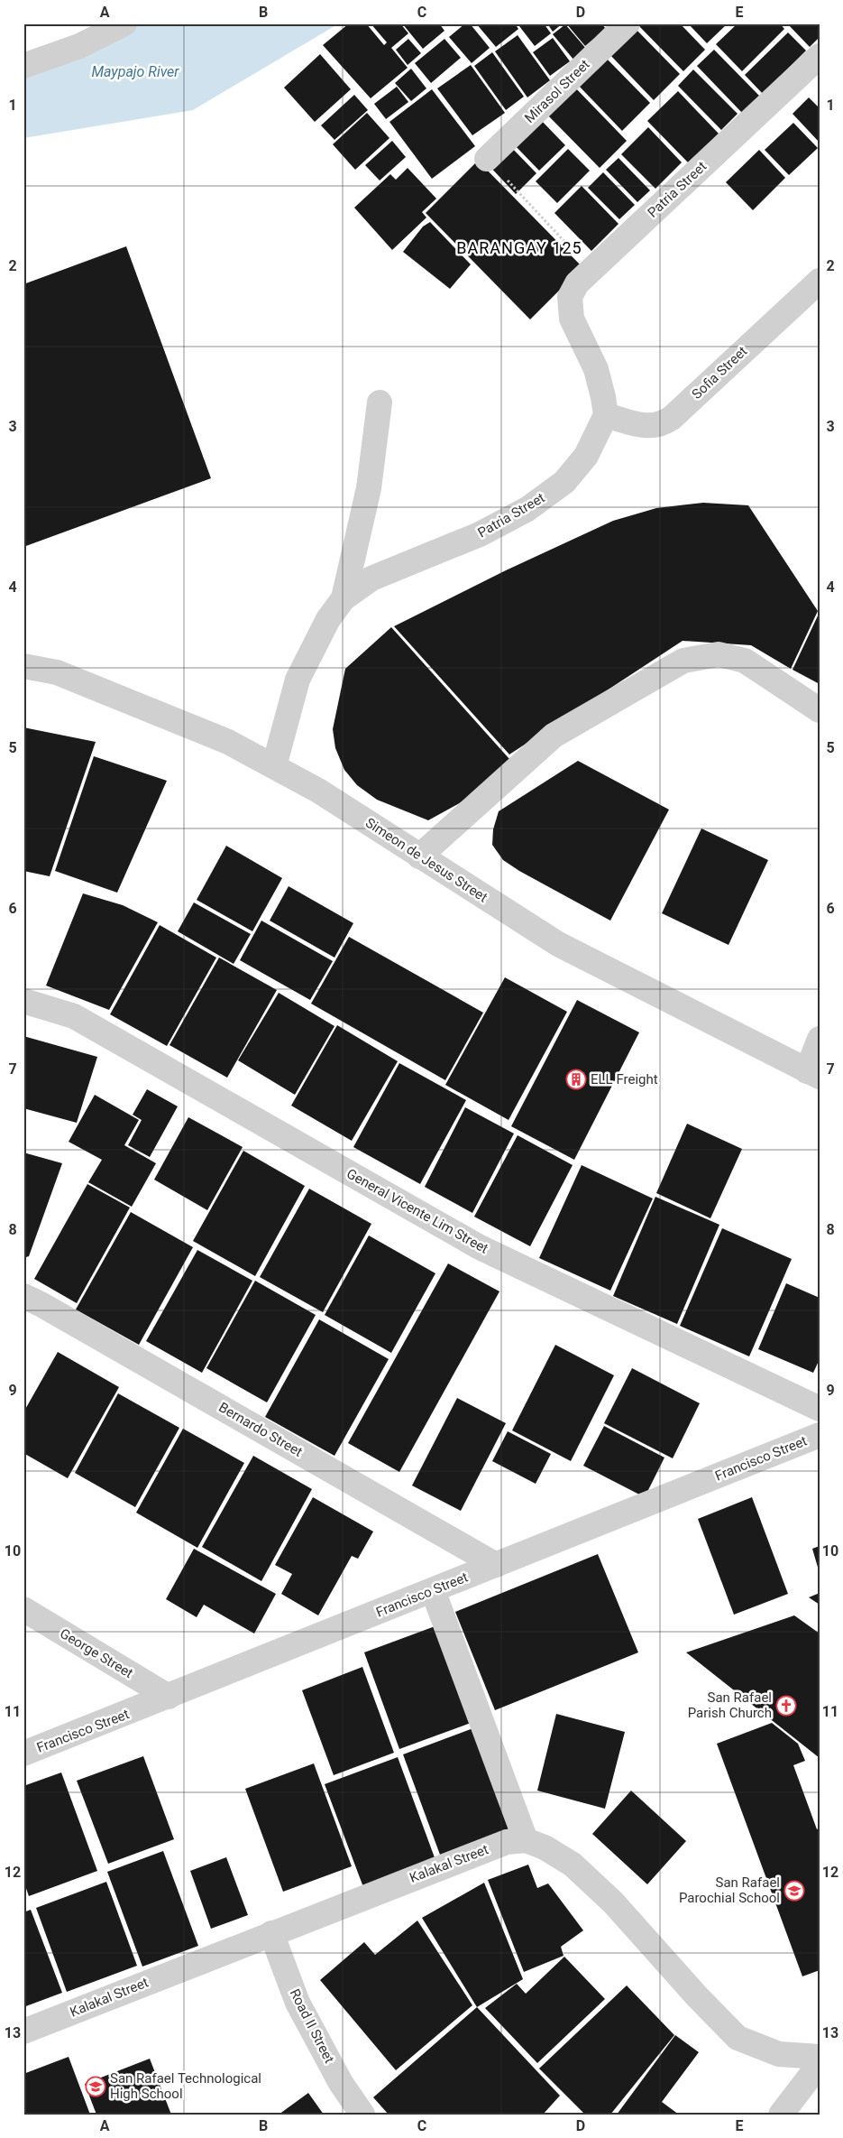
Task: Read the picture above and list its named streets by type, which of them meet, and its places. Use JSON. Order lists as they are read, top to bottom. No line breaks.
{"streets":{"street":["Mirasol Street","Patria Street","Sofia Street","Simeon de Jesus Street","General Vicente Lim Street","Bernardo Street","Francisco Street","George Street","Kalakal Street","Road II Street"]},"crossings":[["Patria Street","Sofia Street"],["Patria Street","Simeon de Jesus Street"],["Bernardo Street","Francisco Street"],["Francisco Street","George Street"],["Kalakal Street","Road II Street"]],"districts":["BARANGAY 125"],"water":["Maypajo River"],"places":{"building":["ELL Freight"],"church":["San Rafael Parish Church"],"school or university":["San Rafael Parochial School","San Rafael Technological High School"]},"grid":{"columns":["A","B","C","D","E"],"rows":["1","2","3","4","5","6","7","8","9","10","11","12","13"]}}
